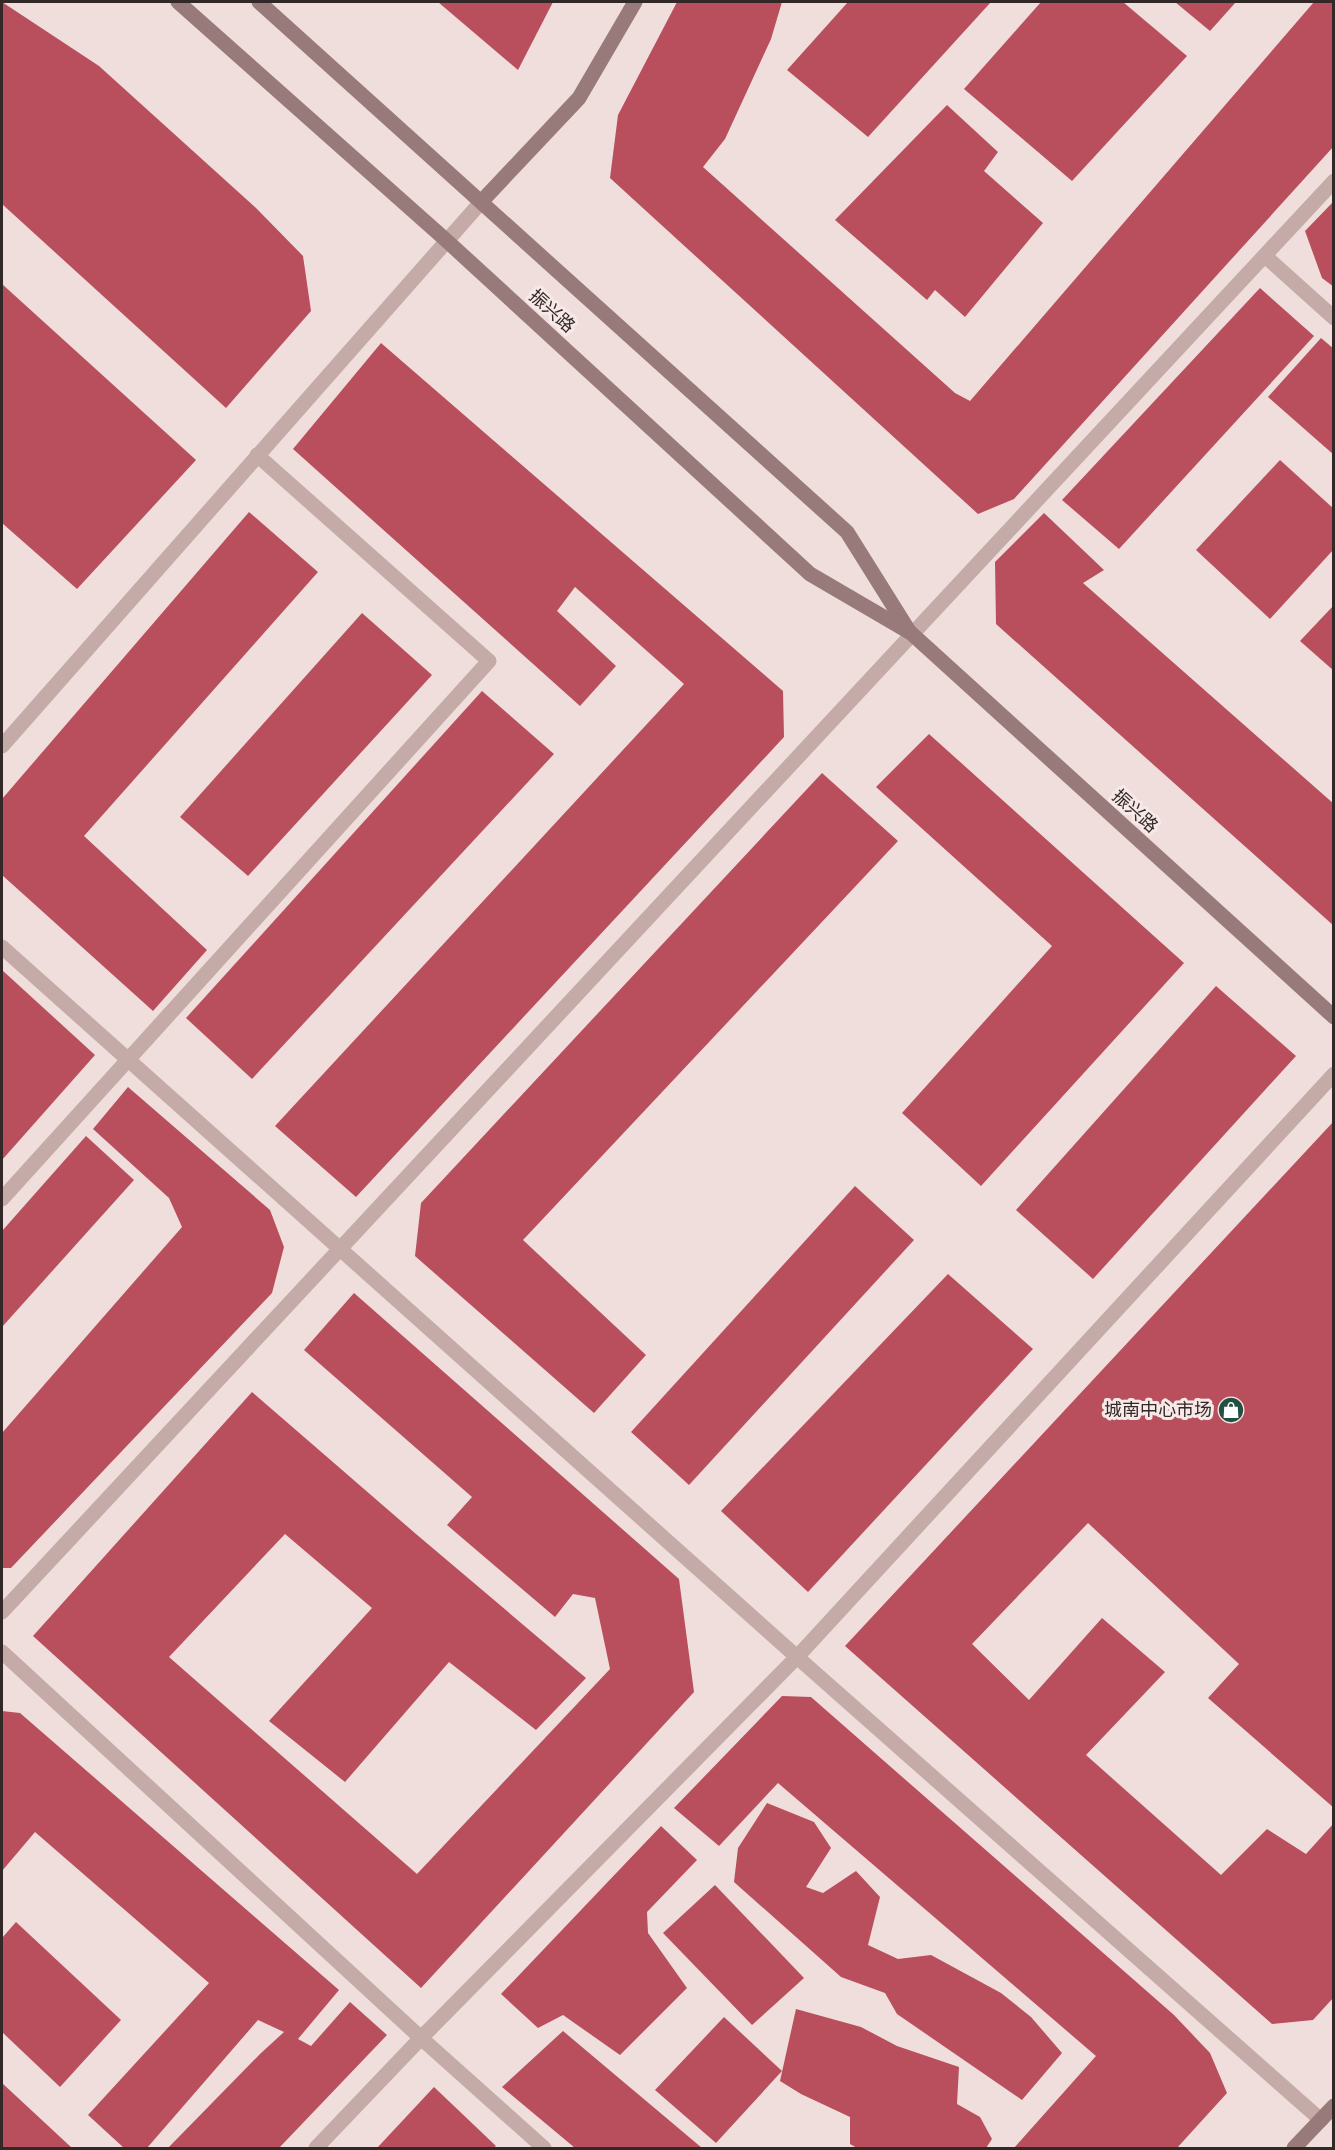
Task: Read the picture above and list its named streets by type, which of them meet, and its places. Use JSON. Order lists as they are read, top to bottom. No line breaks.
{"streets":{"main road":["振兴路"]},"places":{"shop":["城南中心市场"]}}
